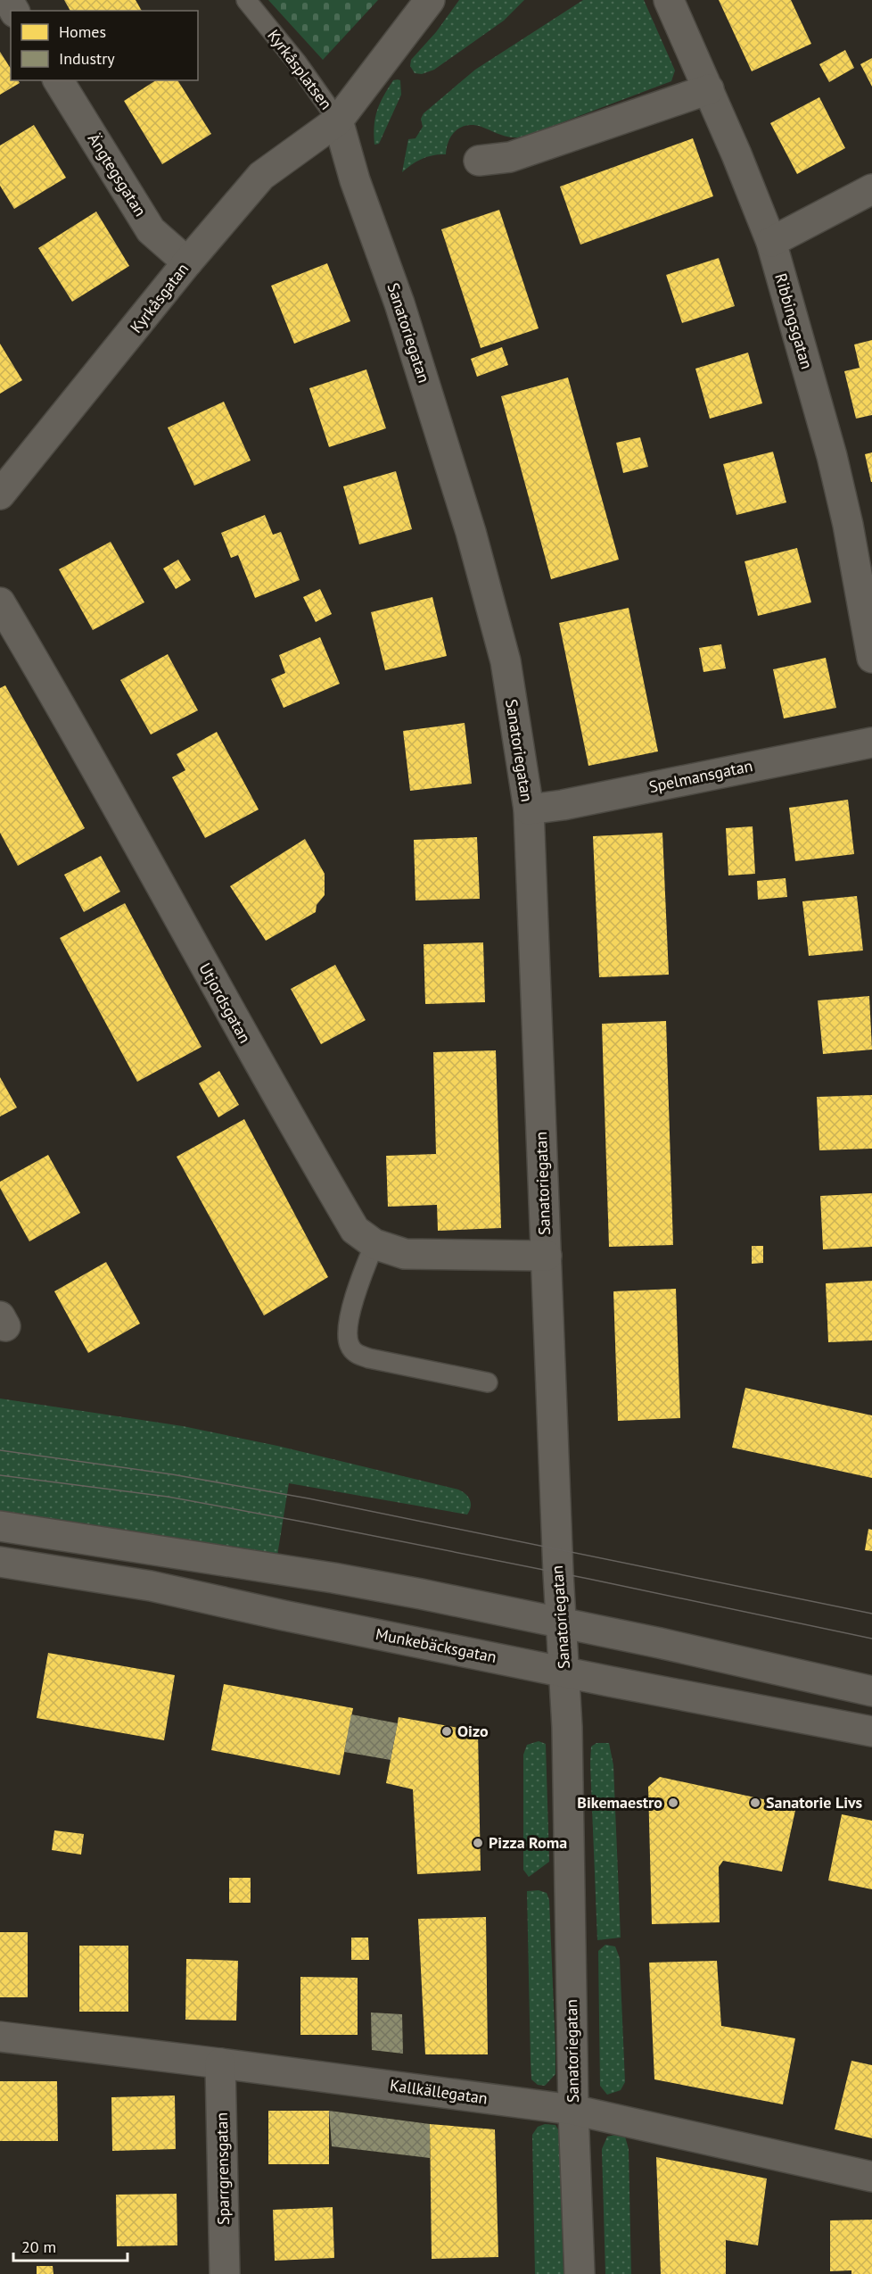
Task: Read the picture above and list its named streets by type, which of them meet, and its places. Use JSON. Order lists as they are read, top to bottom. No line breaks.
{"streets":{"street":["Kyrkåsplatsen","Ängtegsgatan","Kyrkåsgatan","Ribbingsgatan","Sanatoriegatan","Spelmansgatan","Utjordsgatan","Munkebäcksgatan","Kallkällegatan","Sparrgrensgatan"]},"crossings":[["Kyrkåsplatsen","Kyrkåsgatan"],["Kyrkåsplatsen","Sanatoriegatan"],["Ängtegsgatan","Kyrkåsgatan"],["Kyrkåsgatan","Sanatoriegatan"],["Sanatoriegatan","Spelmansgatan"],["Sanatoriegatan","Utjordsgatan"],["Sanatoriegatan","Munkebäcksgatan"],["Sanatoriegatan","Kallkällegatan"],["Kallkällegatan","Sparrgrensgatan"]],"places":["Oizo","Bikemaestro","Sanatorie Livs","Pizza Roma"],"legend":["Homes","Industry"],"scale_bar":"20 m"}
